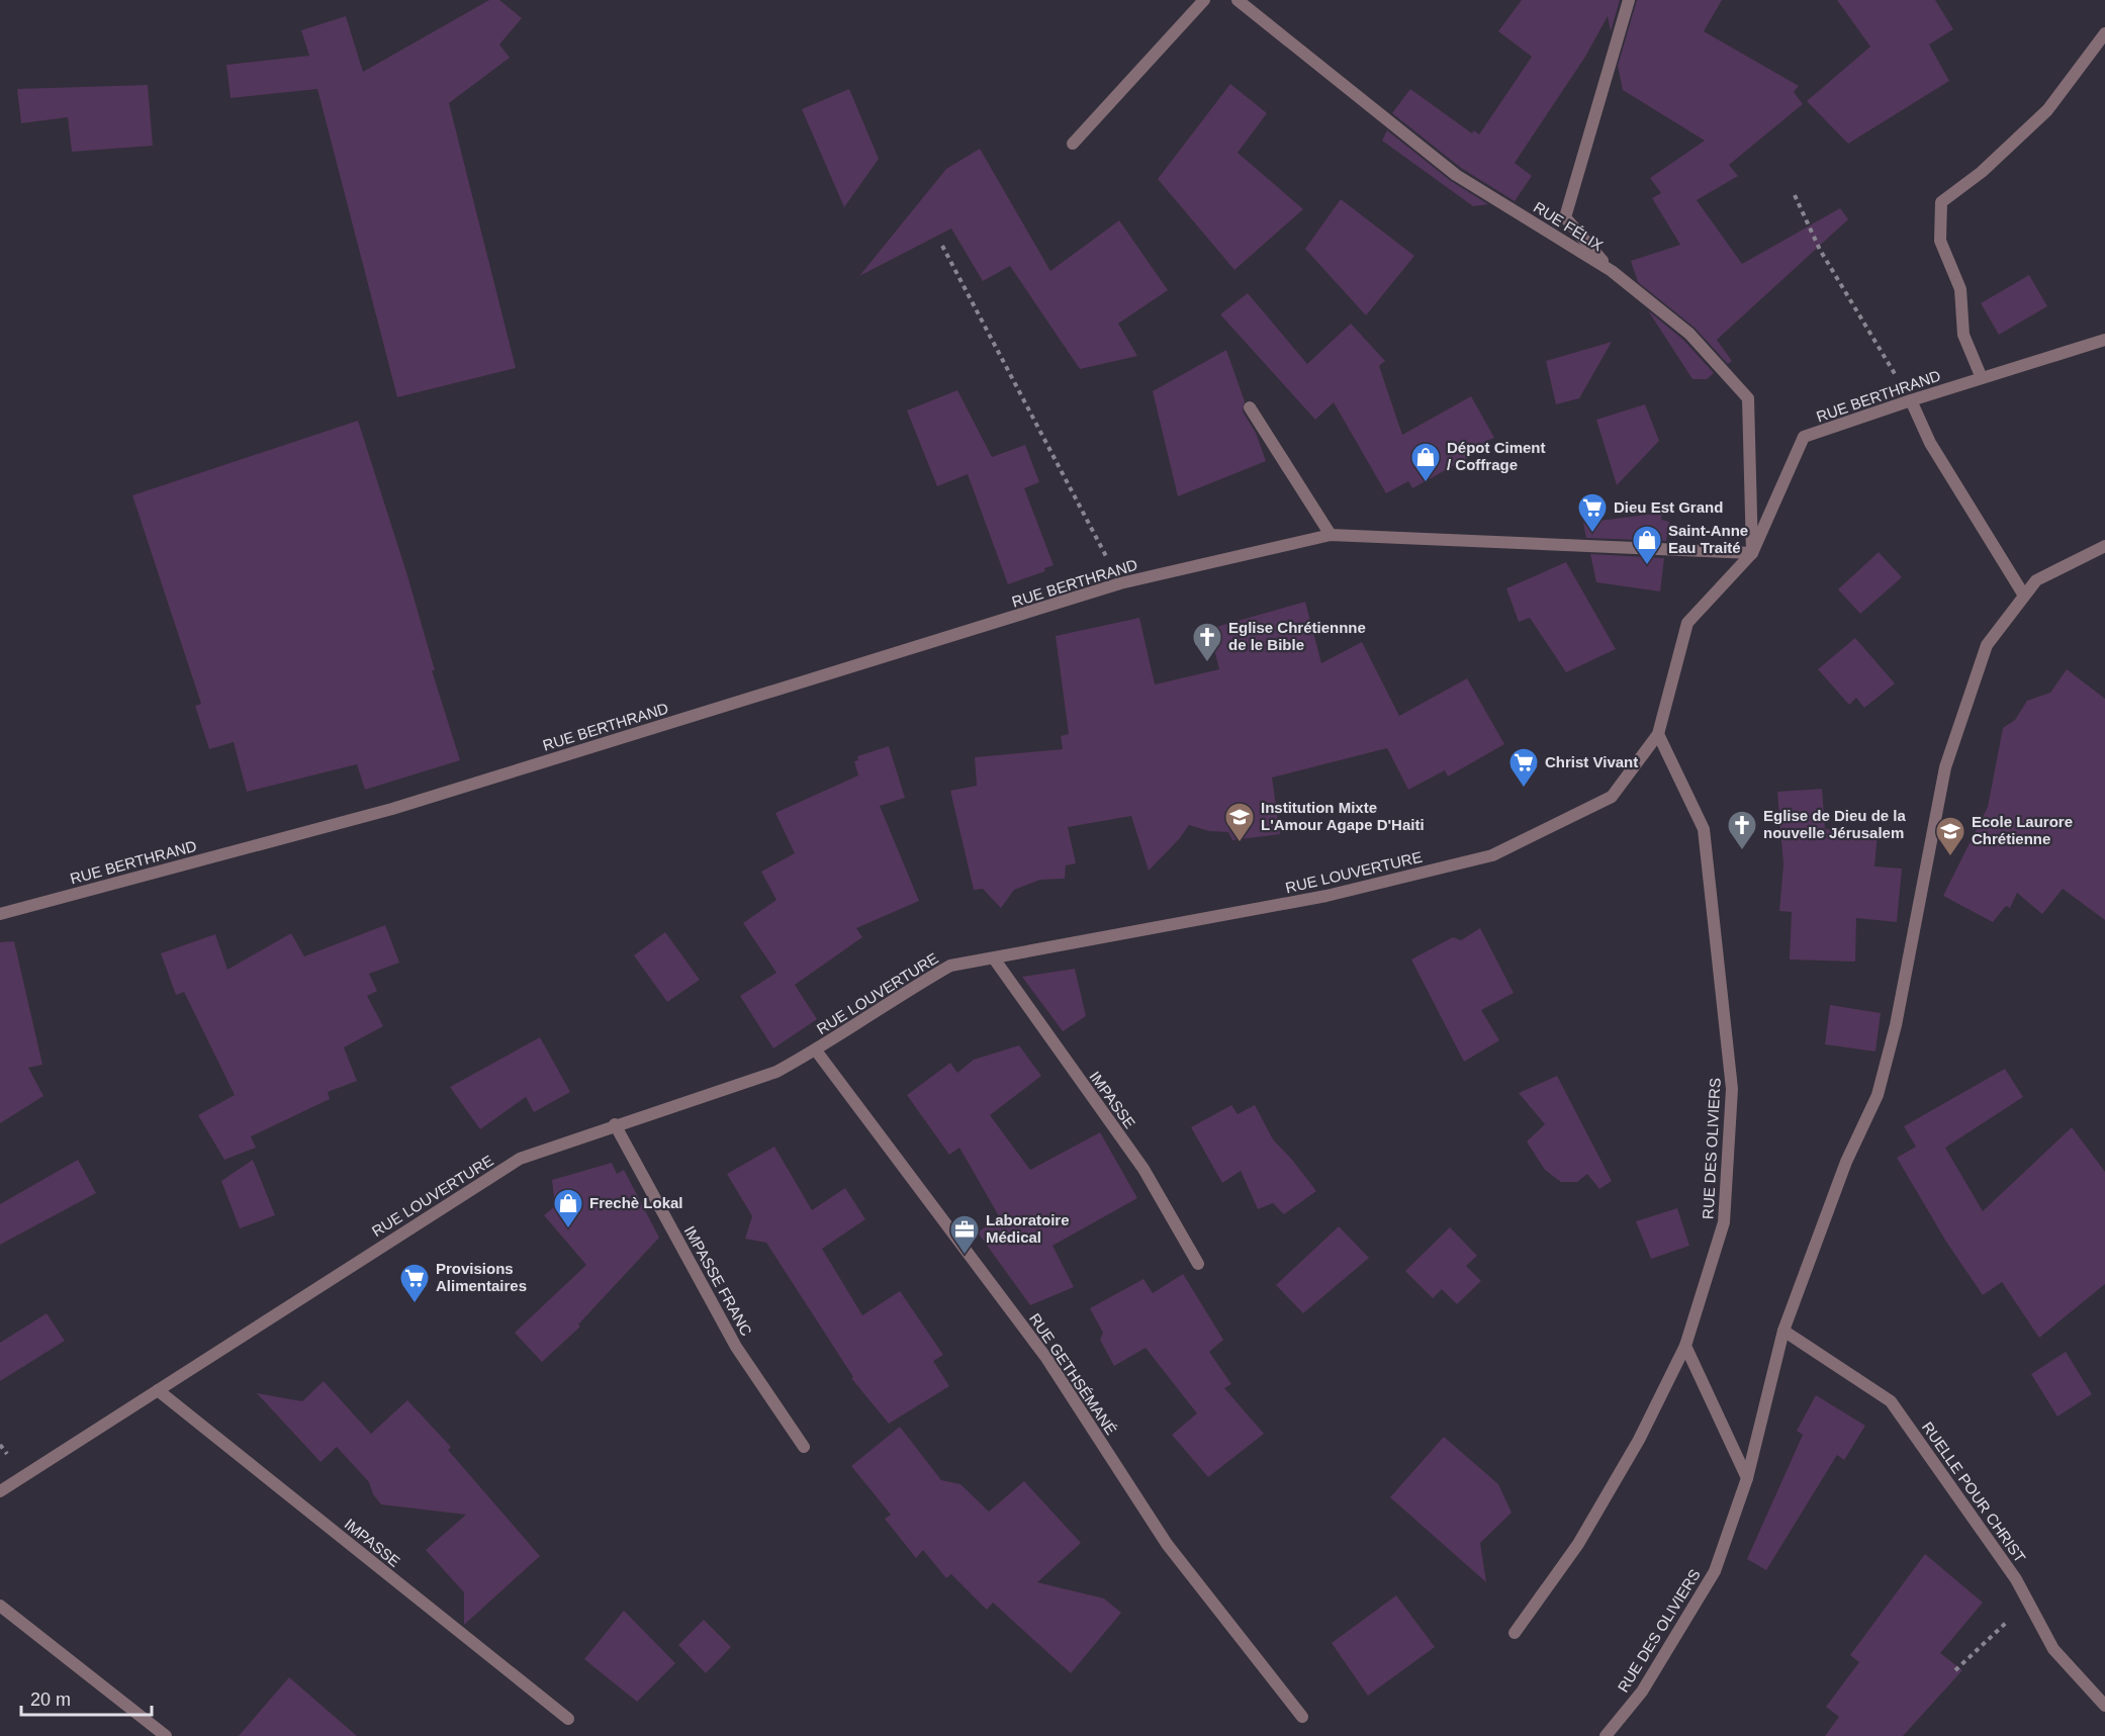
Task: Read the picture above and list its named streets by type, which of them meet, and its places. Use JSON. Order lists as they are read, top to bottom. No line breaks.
{"streets":{"street":["RUE FÉLIX","RUE BERTHRAND","RUE LOUVERTURE","IMPASSE","RUE DES OLIVIERS","IMPASSE FRANC","RUE GETHSÉMANÉ","RUELLE POUR CHRIST"]},"crossings":[["RUE FÉLIX","RUE BERTHRAND"],["RUE FÉLIX","RUE LOUVERTURE"],["RUE BERTHRAND","RUE LOUVERTURE"],["RUE LOUVERTURE","IMPASSE"],["RUE LOUVERTURE","RUE DES OLIVIERS"],["RUE LOUVERTURE","IMPASSE FRANC"],["RUE LOUVERTURE","RUE GETHSÉMANÉ"],["RUE DES OLIVIERS","RUELLE POUR CHRIST"]],"places":{"shop":["Dépot Ciment / Coffrage","Saint-Anne Eau Traité","Frechè Lokal"],"supermarket":["Dieu Est Grand","Christ Vivant","Provisions Alimentaires"],"church":["Eglise Chrétiennne de le Bible","Eglise de Dieu de la nouvelle Jérusalem"],"school or university":["Institution Mixte L'Amour Agape D'Haiti","Ecole Laurore Chrétienne"],"office":["Laboratoire Médical"]},"scale_bar":"20 m"}
